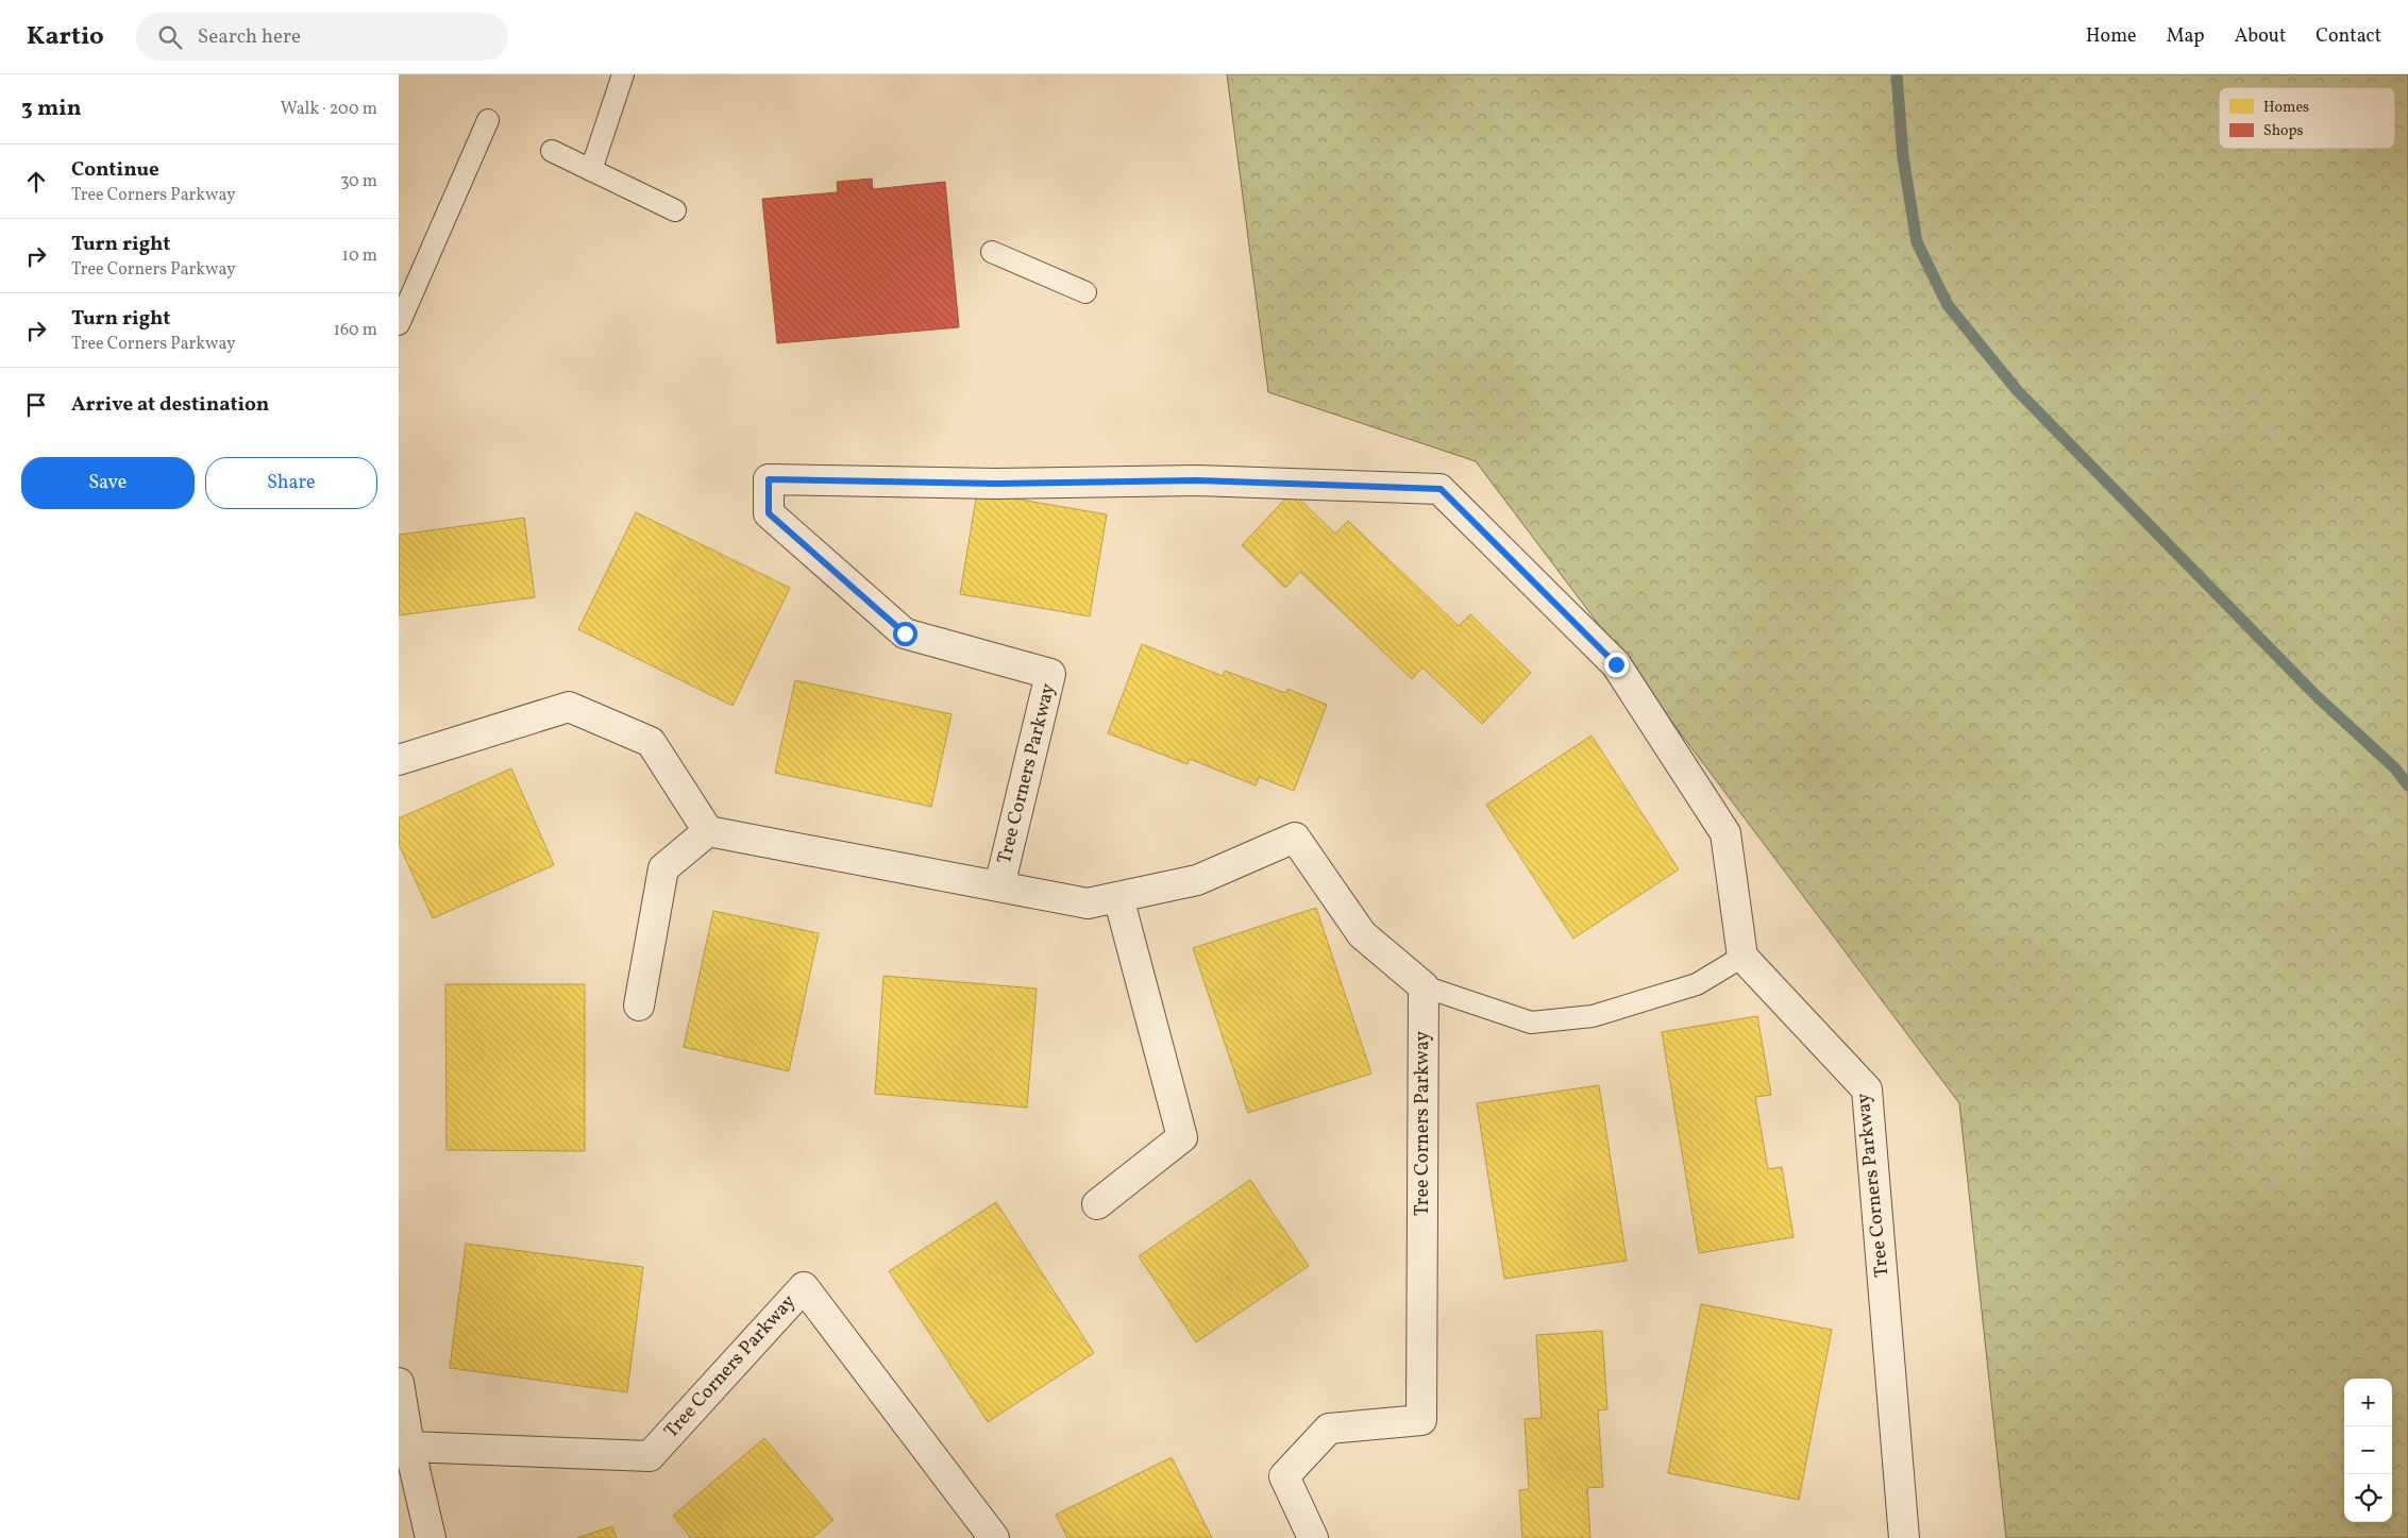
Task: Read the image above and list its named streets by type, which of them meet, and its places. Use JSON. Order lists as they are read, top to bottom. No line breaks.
{"streets":{"street":["Tree Corners Parkway"]},"legend":["Homes","Shops"],"page":{"header":"Kartio","search":"Search here","nav":["Home","Map","About","Contact"],"heading":["3 min","Walk · 200 m"],"list":[["Continue","Tree Corners Parkway","30 m"],["Turn right","Tree Corners Parkway","10 m"],["Turn right","Tree Corners Parkway","160 m"],"Arrive at destination"],"buttons":["Save","Share"],"map_buttons":["+","−"]}}
